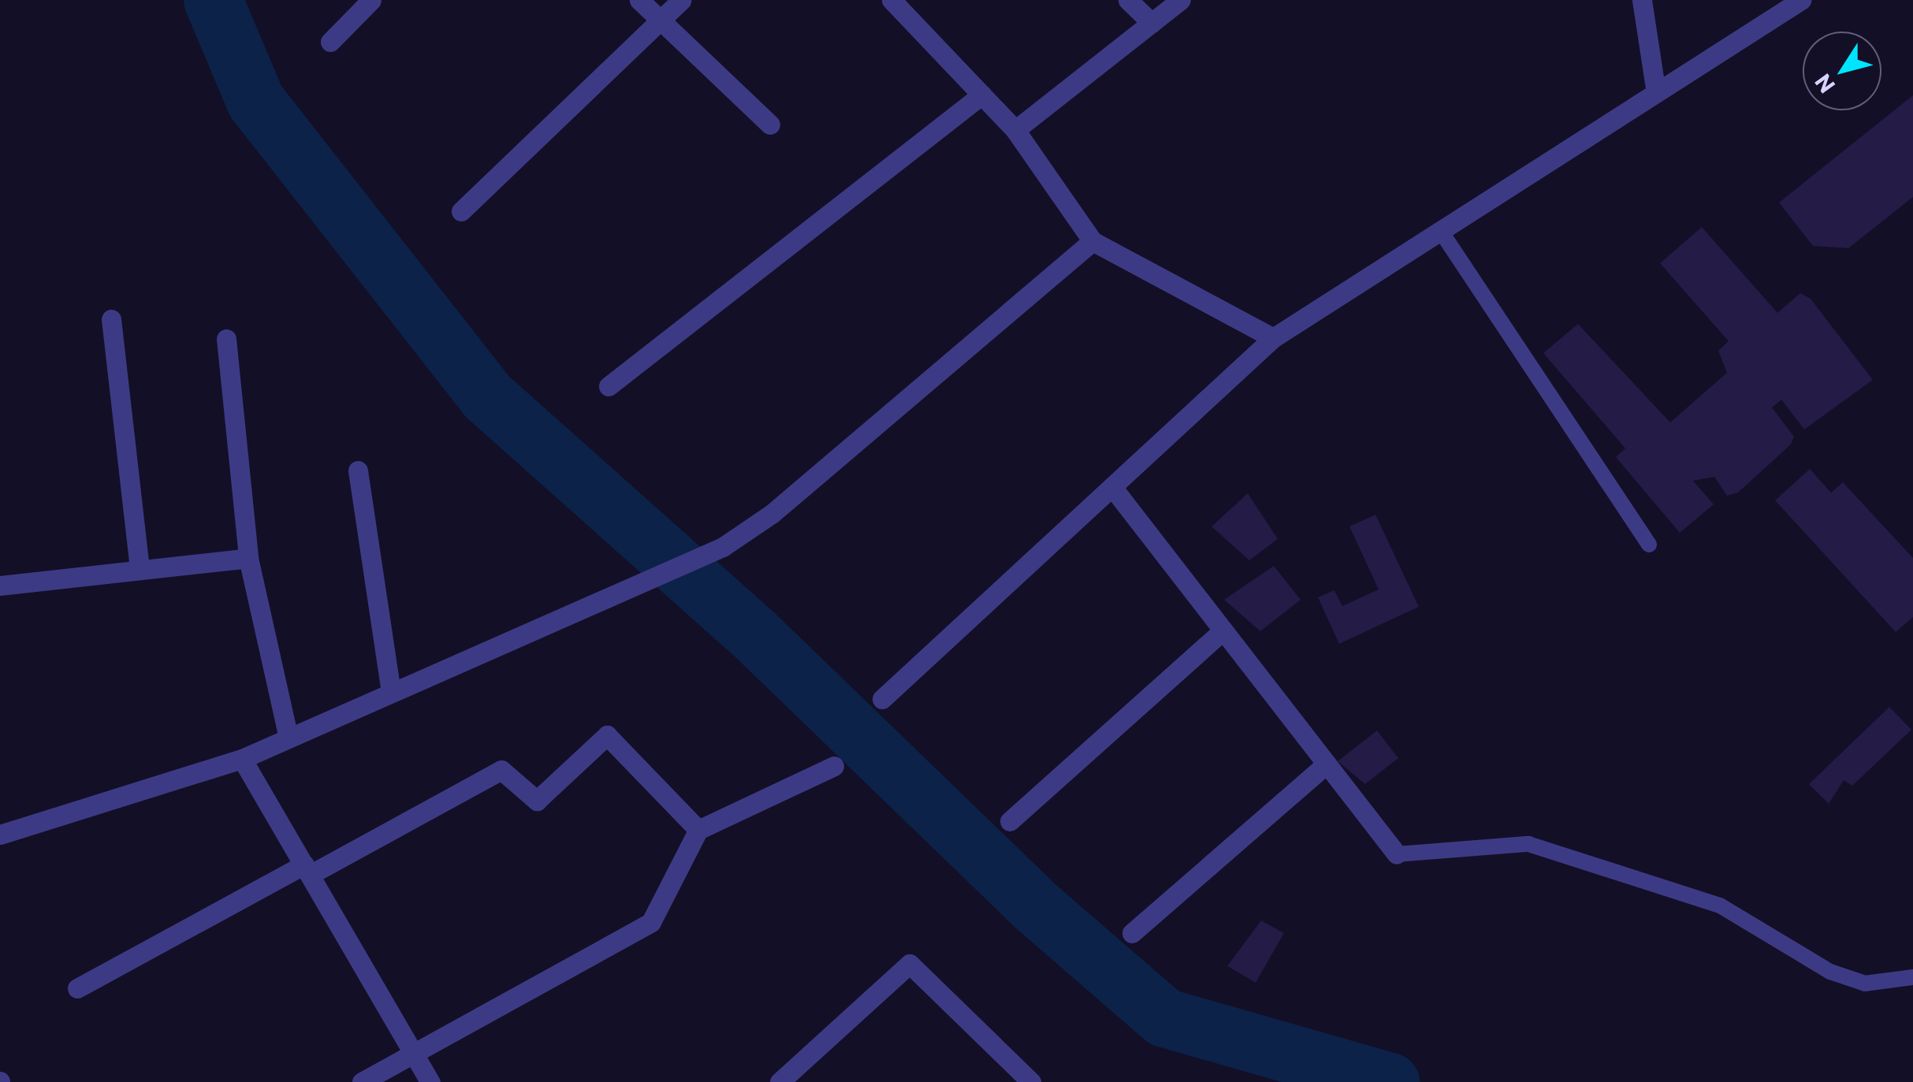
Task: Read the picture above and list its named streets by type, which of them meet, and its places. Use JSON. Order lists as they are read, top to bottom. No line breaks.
{"north":"bottom left"}
